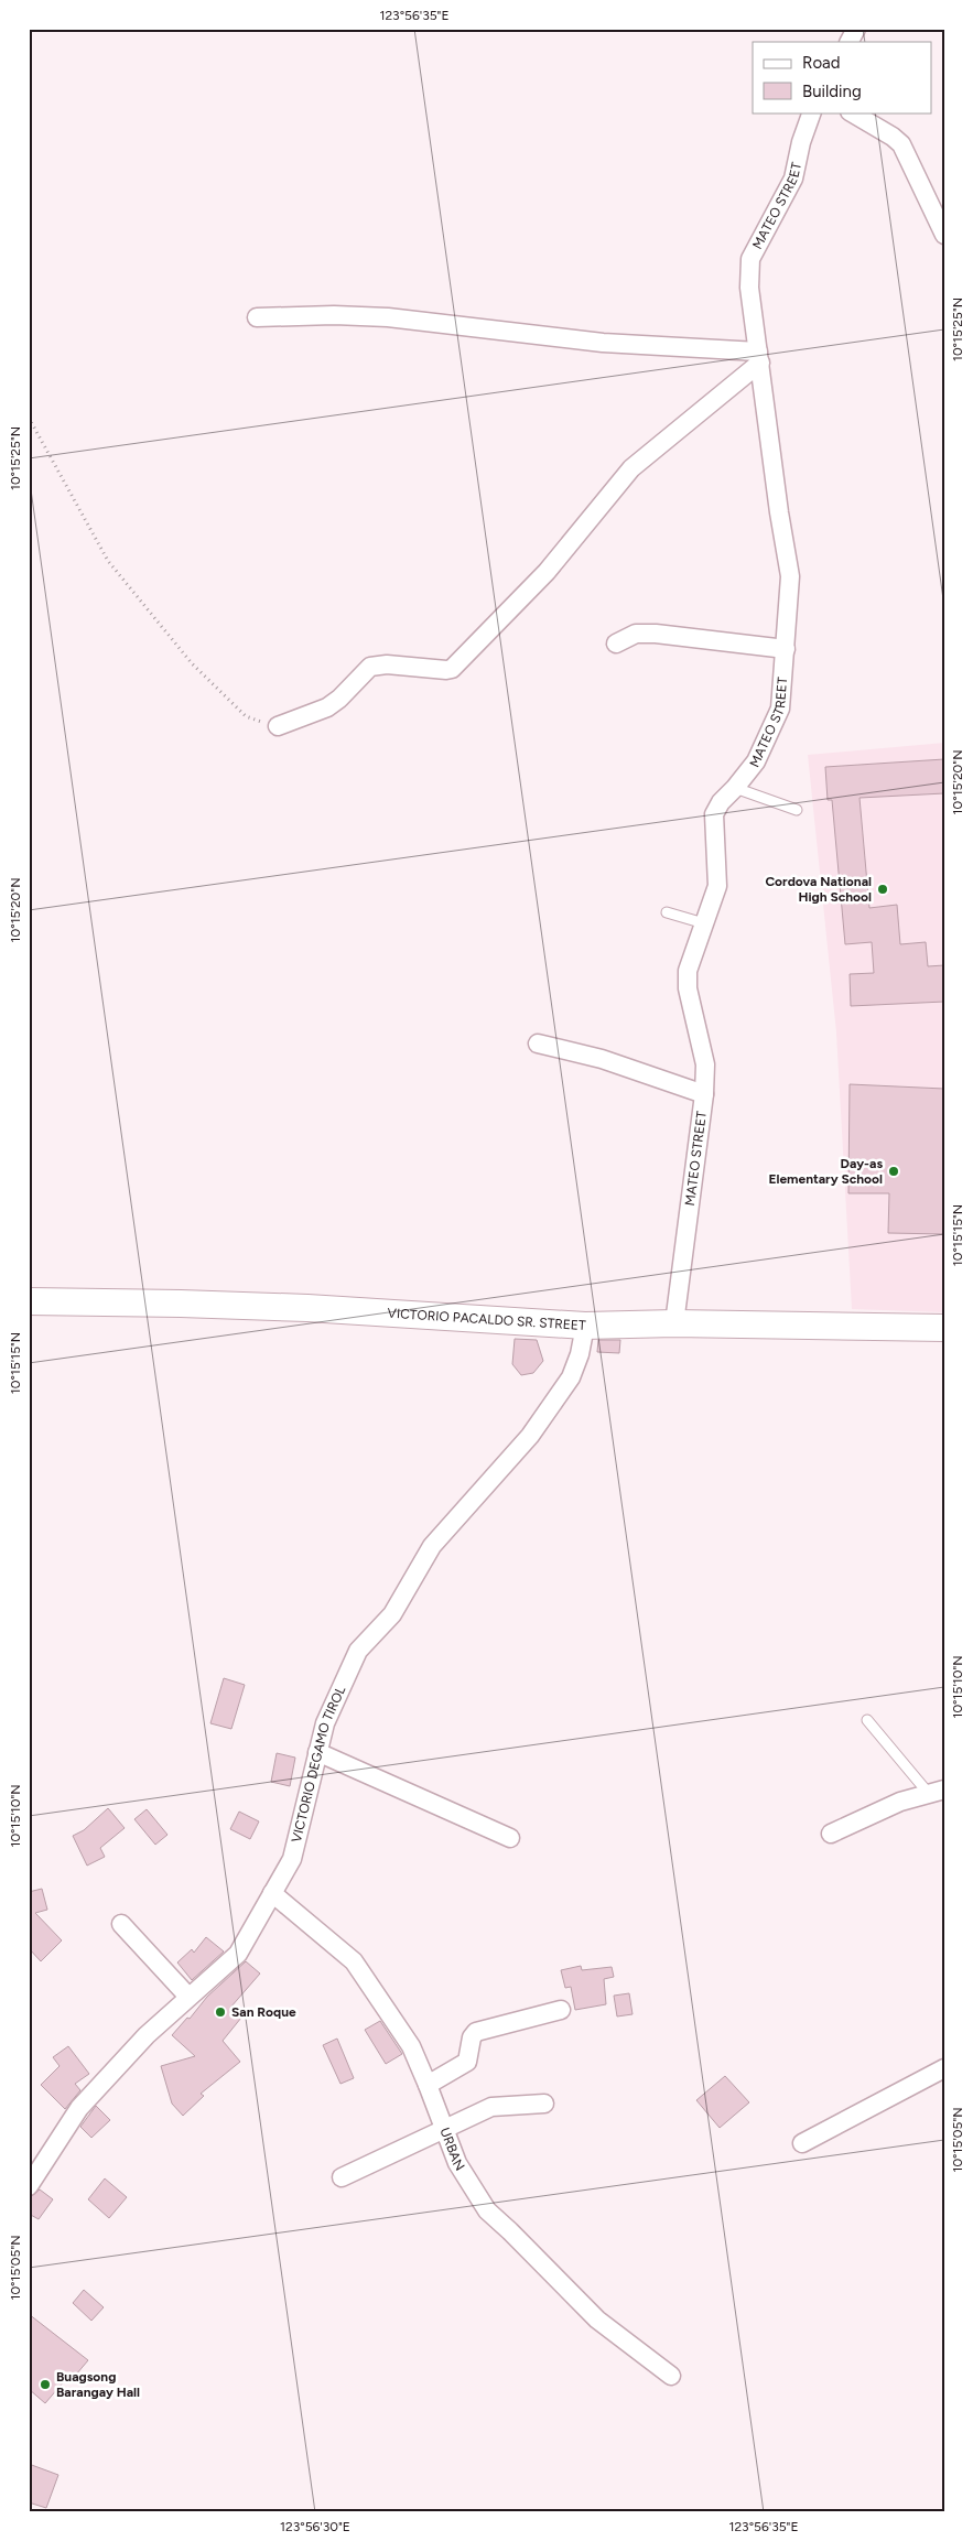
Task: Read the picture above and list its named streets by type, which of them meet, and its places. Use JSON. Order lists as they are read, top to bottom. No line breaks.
{"streets":{"street":["MATEO STREET","VICTORIO PACALDO SR. STREET","VICTORIO DEGAMO TIROL","URBAN"]},"crossings":[["MATEO STREET","VICTORIO PACALDO SR. STREET"],["VICTORIO PACALDO SR. STREET","VICTORIO DEGAMO TIROL"],["VICTORIO DEGAMO TIROL","URBAN"]],"places":["Cordova National High School","Day-as Elementary School","San Roque","Buagsong Barangay Hall"],"legend":["Road","Building"],"coordinates":["123°56'35\"E","10°15'25\"N","10°15'20\"N","10°15'15\"N","10°15'10\"N","10°15'05\"N","123°56'30\"E"]}
